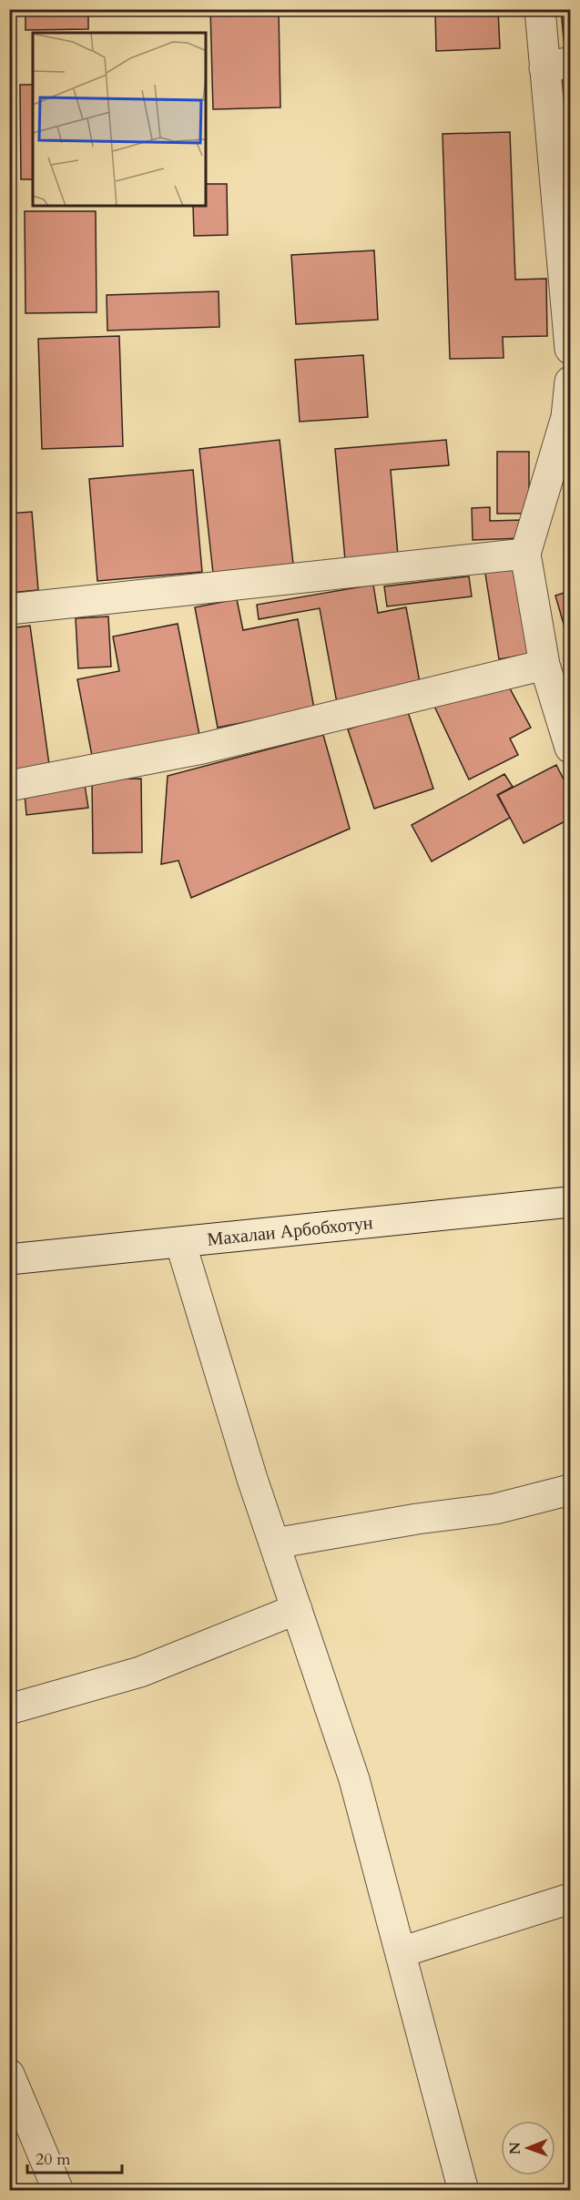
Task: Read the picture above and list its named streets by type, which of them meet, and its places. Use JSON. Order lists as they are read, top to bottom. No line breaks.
{"streets":{"street":["Махалаи Арбобхотун"]},"scale_bar":"20 m","north":"left"}
